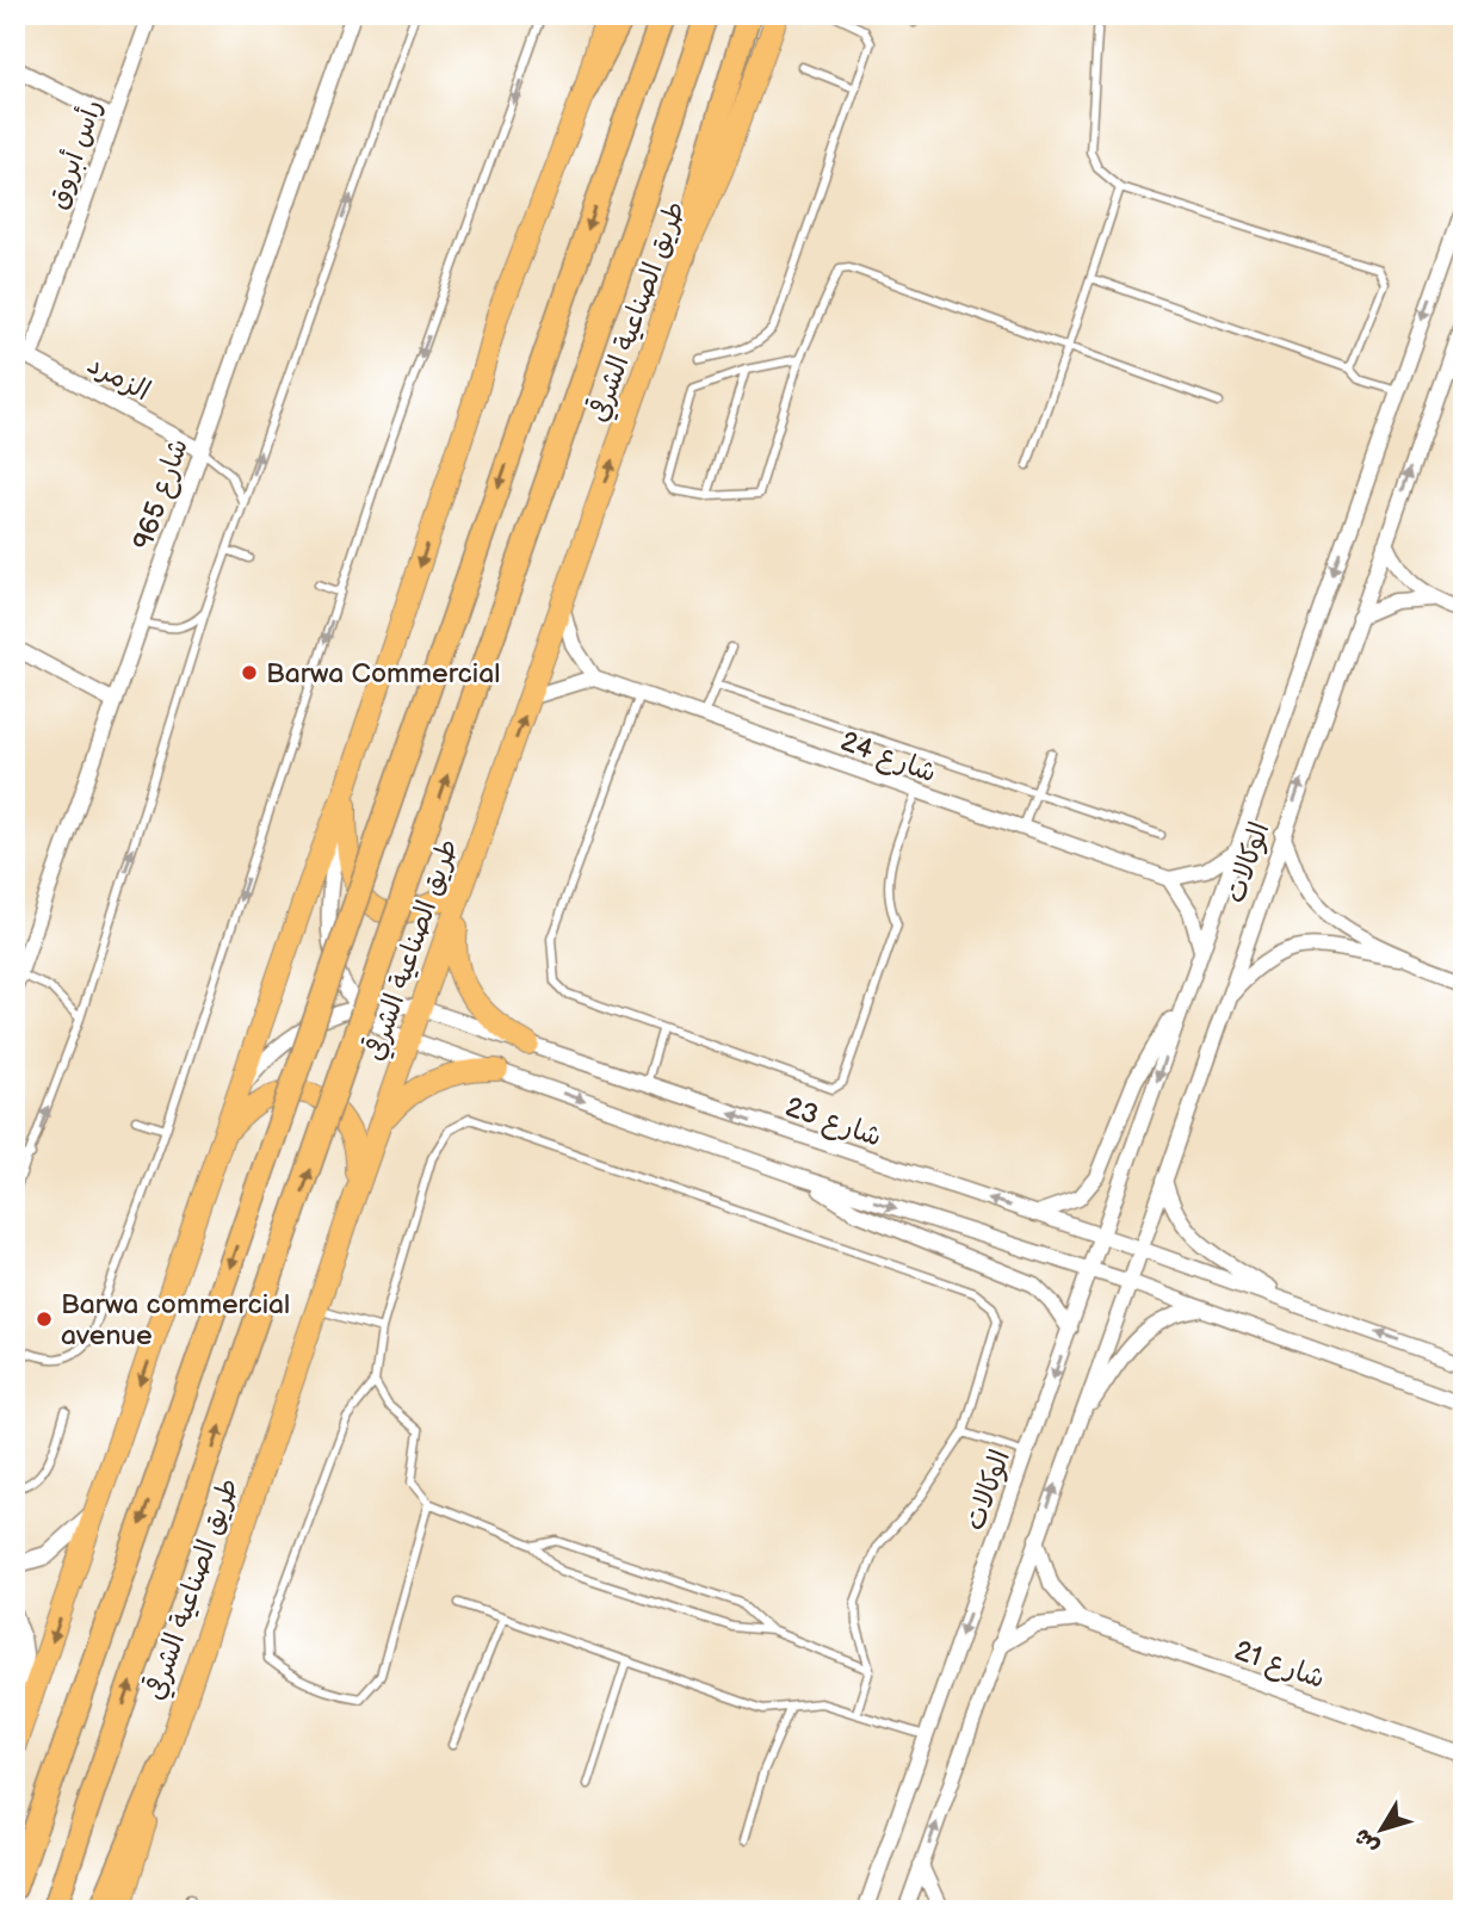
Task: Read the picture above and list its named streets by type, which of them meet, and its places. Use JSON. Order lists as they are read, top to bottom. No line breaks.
{"streets":{"highway":["طريق الصناعية الشرقي"],"street":["رأس أبروق","الزمرد","شارع 965","شارع 24","الوكالات","شارع 23","شارع 21"]},"crossings":[["رأس أبروق","الزمرد"],["طريق الصناعية الشرقي","شارع 23"],["الزمرد","شارع 965"],["الوكالات","شارع 23"],["الوكالات","شارع 21"]],"places":["Barwa Commercial","Barwa commercial avenue"],"north":"bottom left"}
